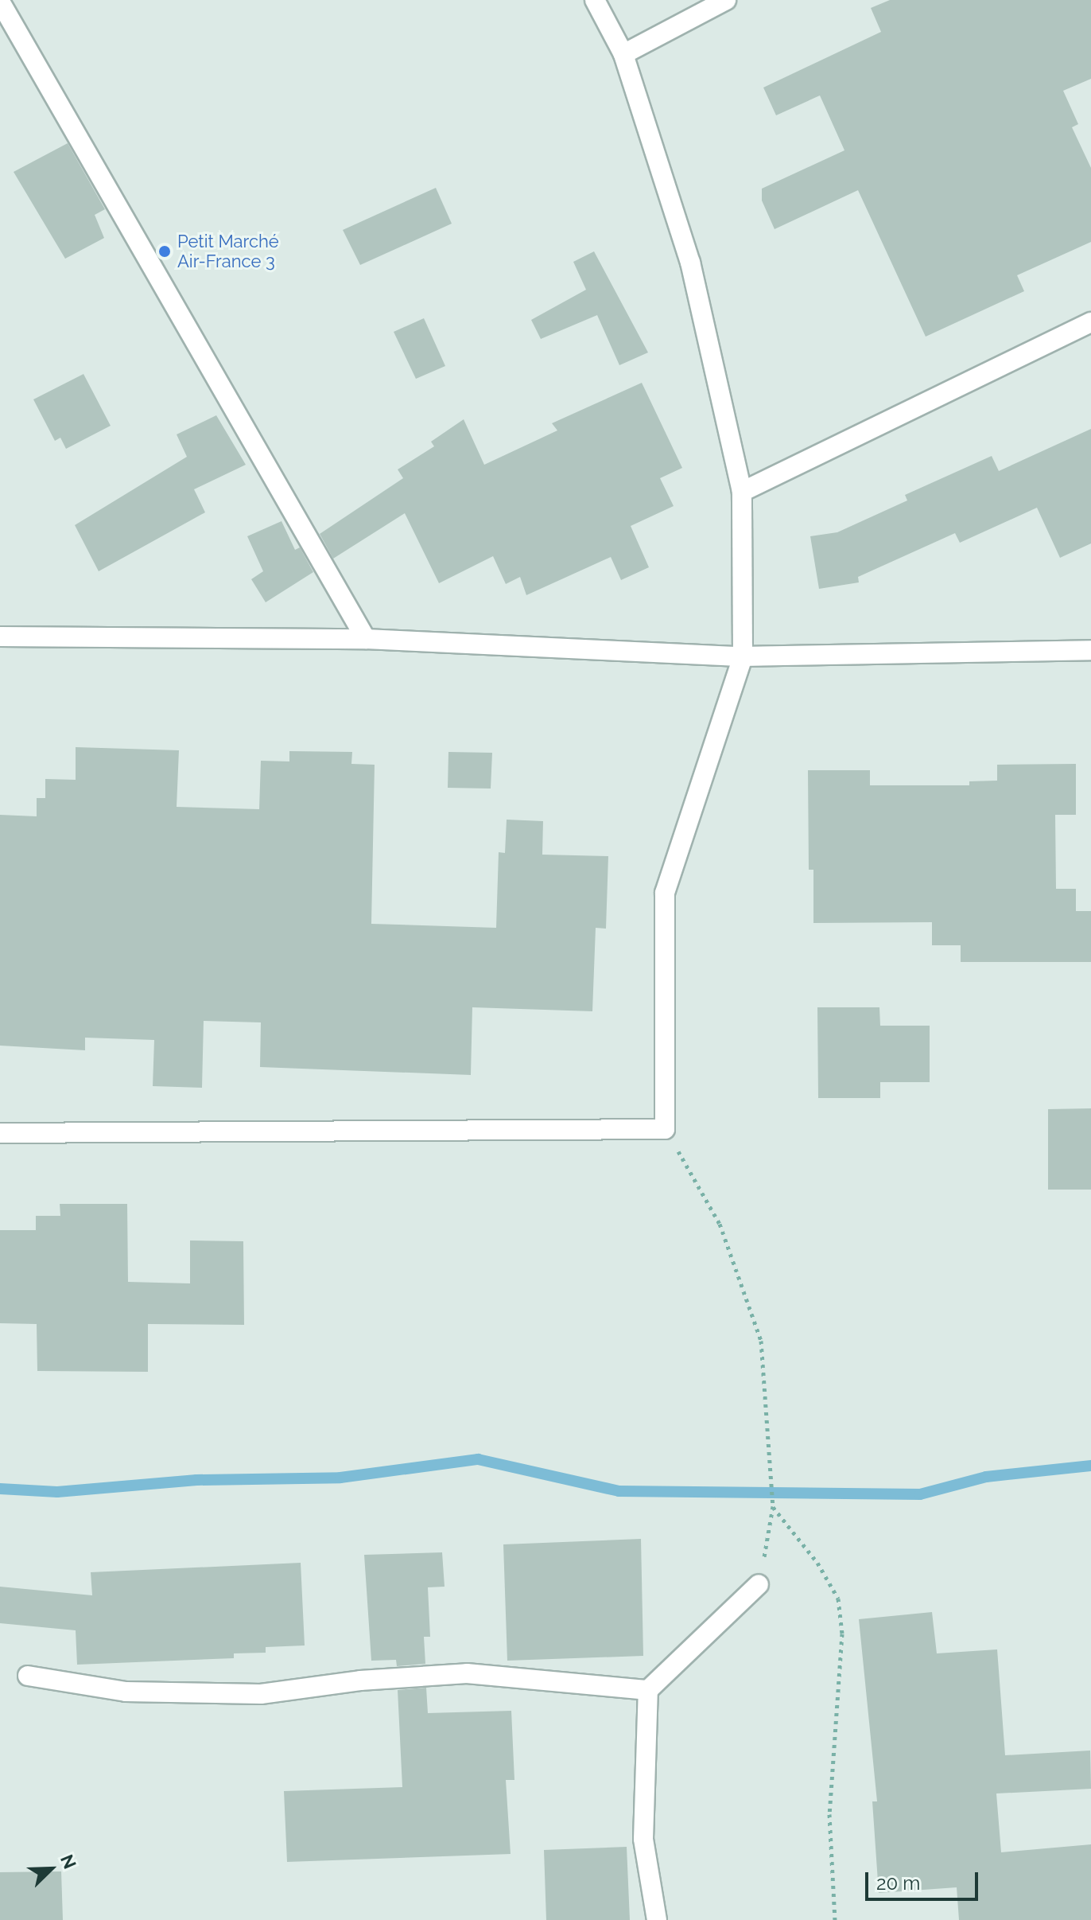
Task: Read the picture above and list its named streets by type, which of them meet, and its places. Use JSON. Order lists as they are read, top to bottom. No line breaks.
{"places":["Petit Marché Air-France 3"],"scale_bar":"20 m","north":"top right"}
